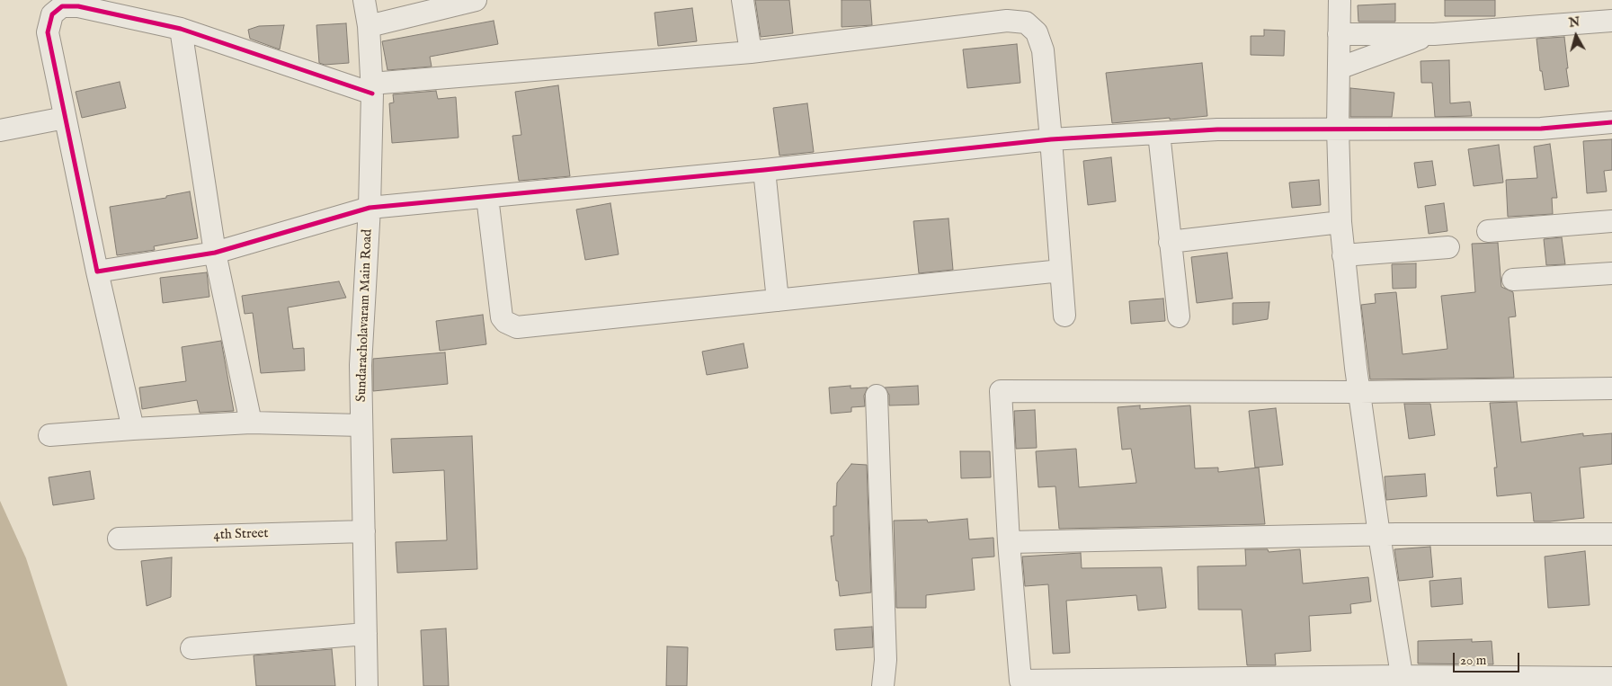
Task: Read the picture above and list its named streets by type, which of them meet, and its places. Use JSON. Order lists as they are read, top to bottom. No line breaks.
{"streets":{"street":["Sundaracholavaram Main Road","4th Street"]},"crossings":[["Sundaracholavaram Main Road","4th Street"]],"scale_bar":"20 m","north":"top"}
